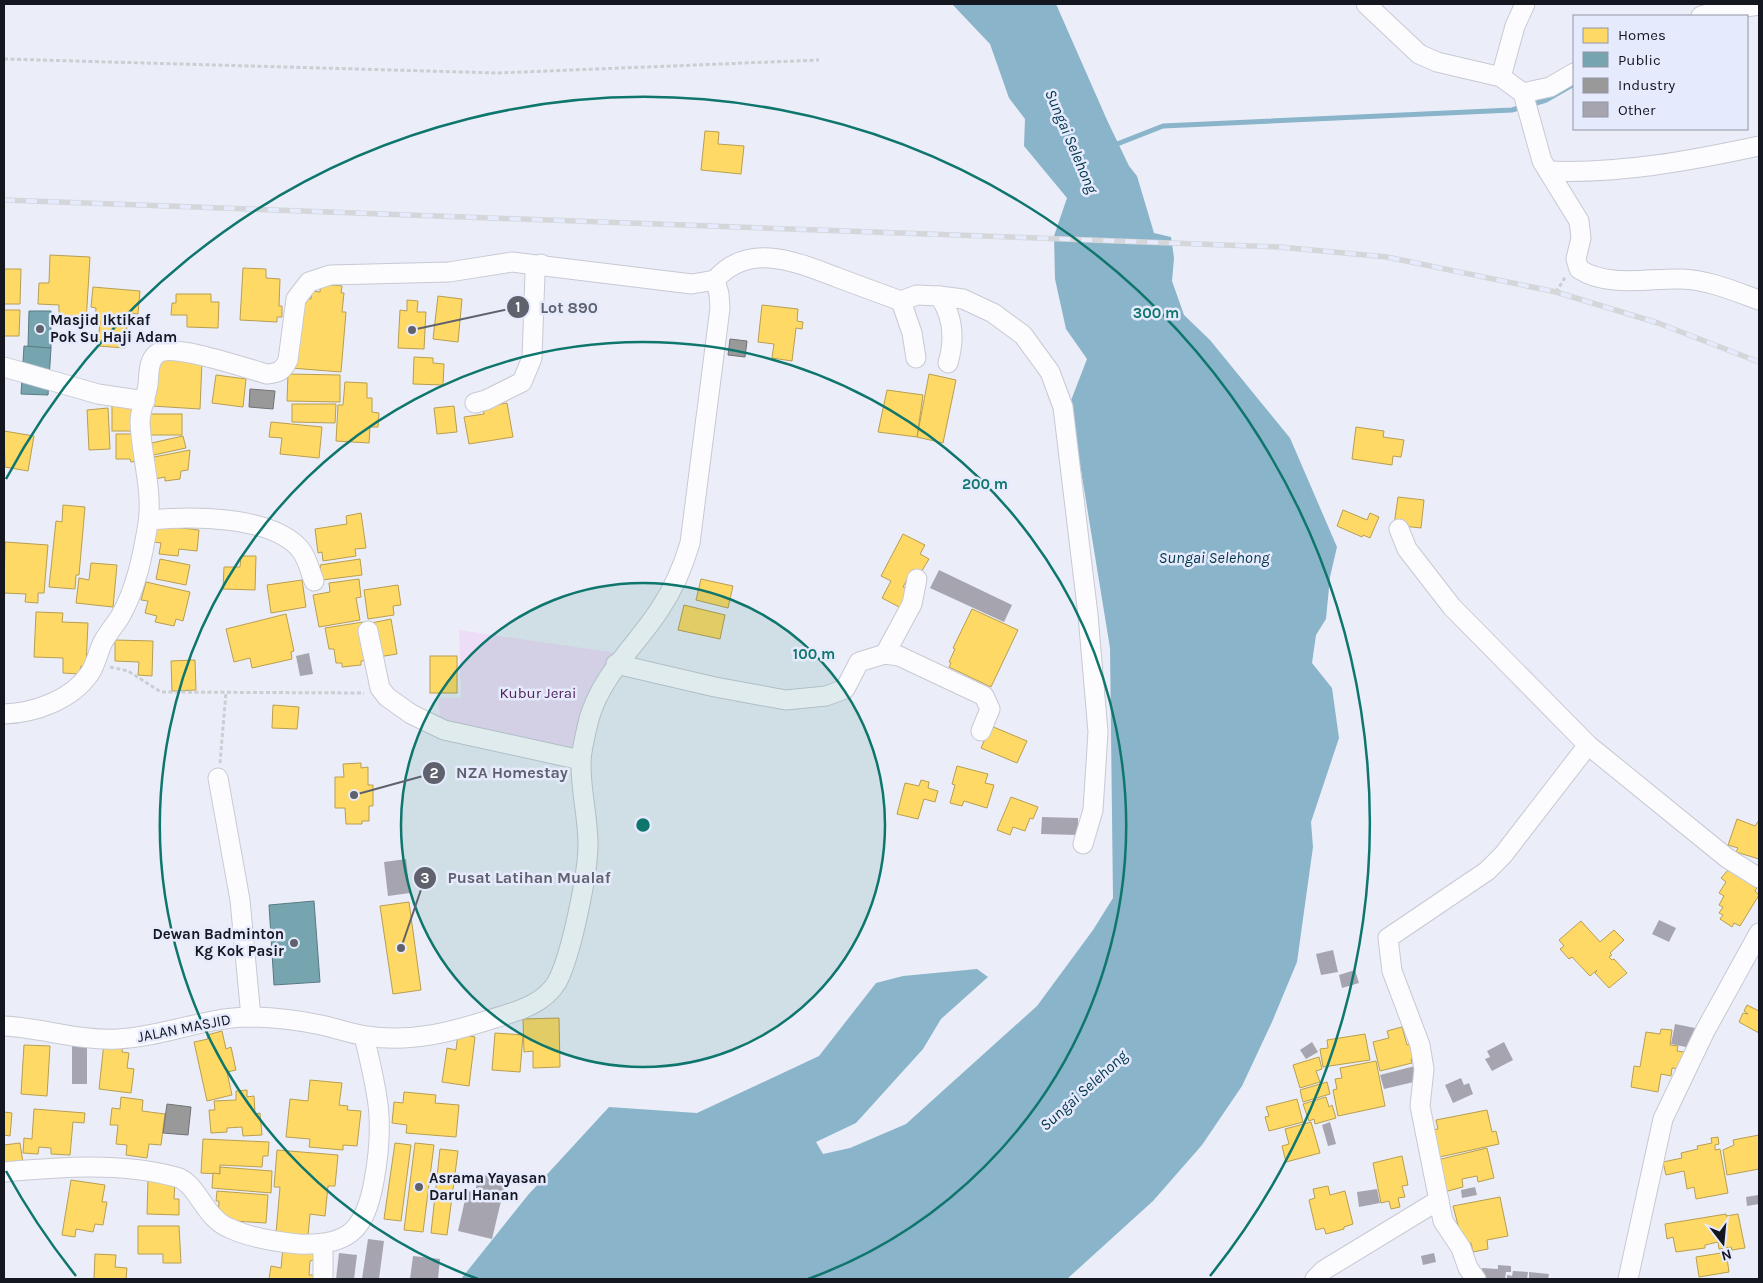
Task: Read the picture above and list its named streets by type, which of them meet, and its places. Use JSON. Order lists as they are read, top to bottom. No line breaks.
{"streets":{"street":["JALAN MASJID"]},"water":["Sungai Selehong"],"parks":["Kubur Jerai"],"places":["Masjid Iktikaf Pok Su Haji Adam","Lot 890","NZA Homestay","Dewan Badminton Kg Kok Pasir","Pusat Latihan Mualaf","Asrama Yayasan Darul Hanan"],"legend":["Homes","Public","Industry","Other"],"north":"bottom","rings":["300 m","200 m","100 m"]}
